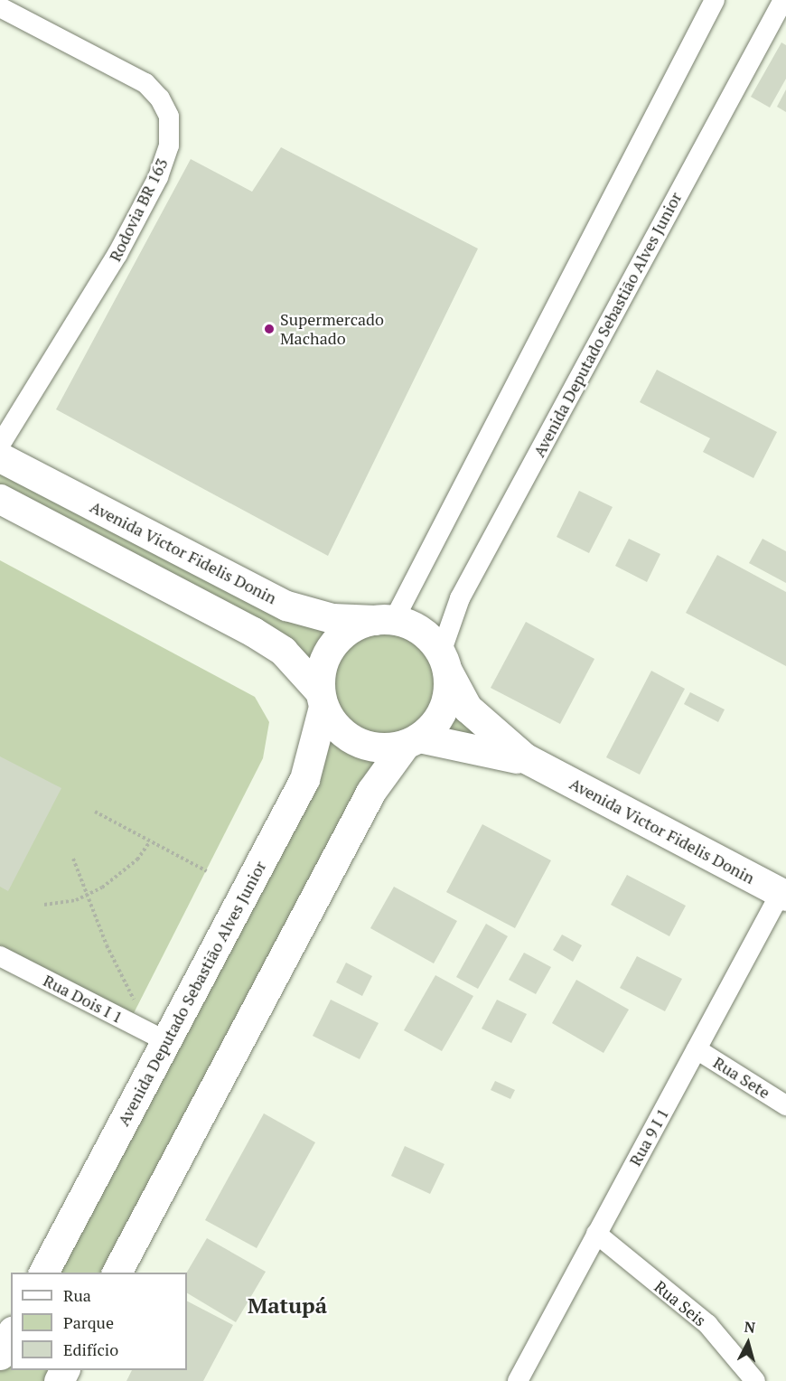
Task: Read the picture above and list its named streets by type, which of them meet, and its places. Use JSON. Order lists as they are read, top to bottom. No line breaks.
{"streets":{"street":["Rodovia BR 163","Avenida Deputado Sebastião Alves Junior","Avenida Victor Fidelis Donin","Rua Dois I 1","Rua Sete","Rua 9 I 1","Rua Seis"]},"crossings":[["Avenida Deputado Sebastião Alves Junior","Avenida Victor Fidelis Donin"],["Avenida Deputado Sebastião Alves Junior","Rua Dois I 1"],["Avenida Victor Fidelis Donin","Rua 9 I 1"],["Rua Sete","Rua 9 I 1"],["Rua 9 I 1","Rua Seis"]],"districts":["Matupá"],"places":["Supermercado Machado"],"legend":["Rua","Parque","Edifício"],"north":"top"}
